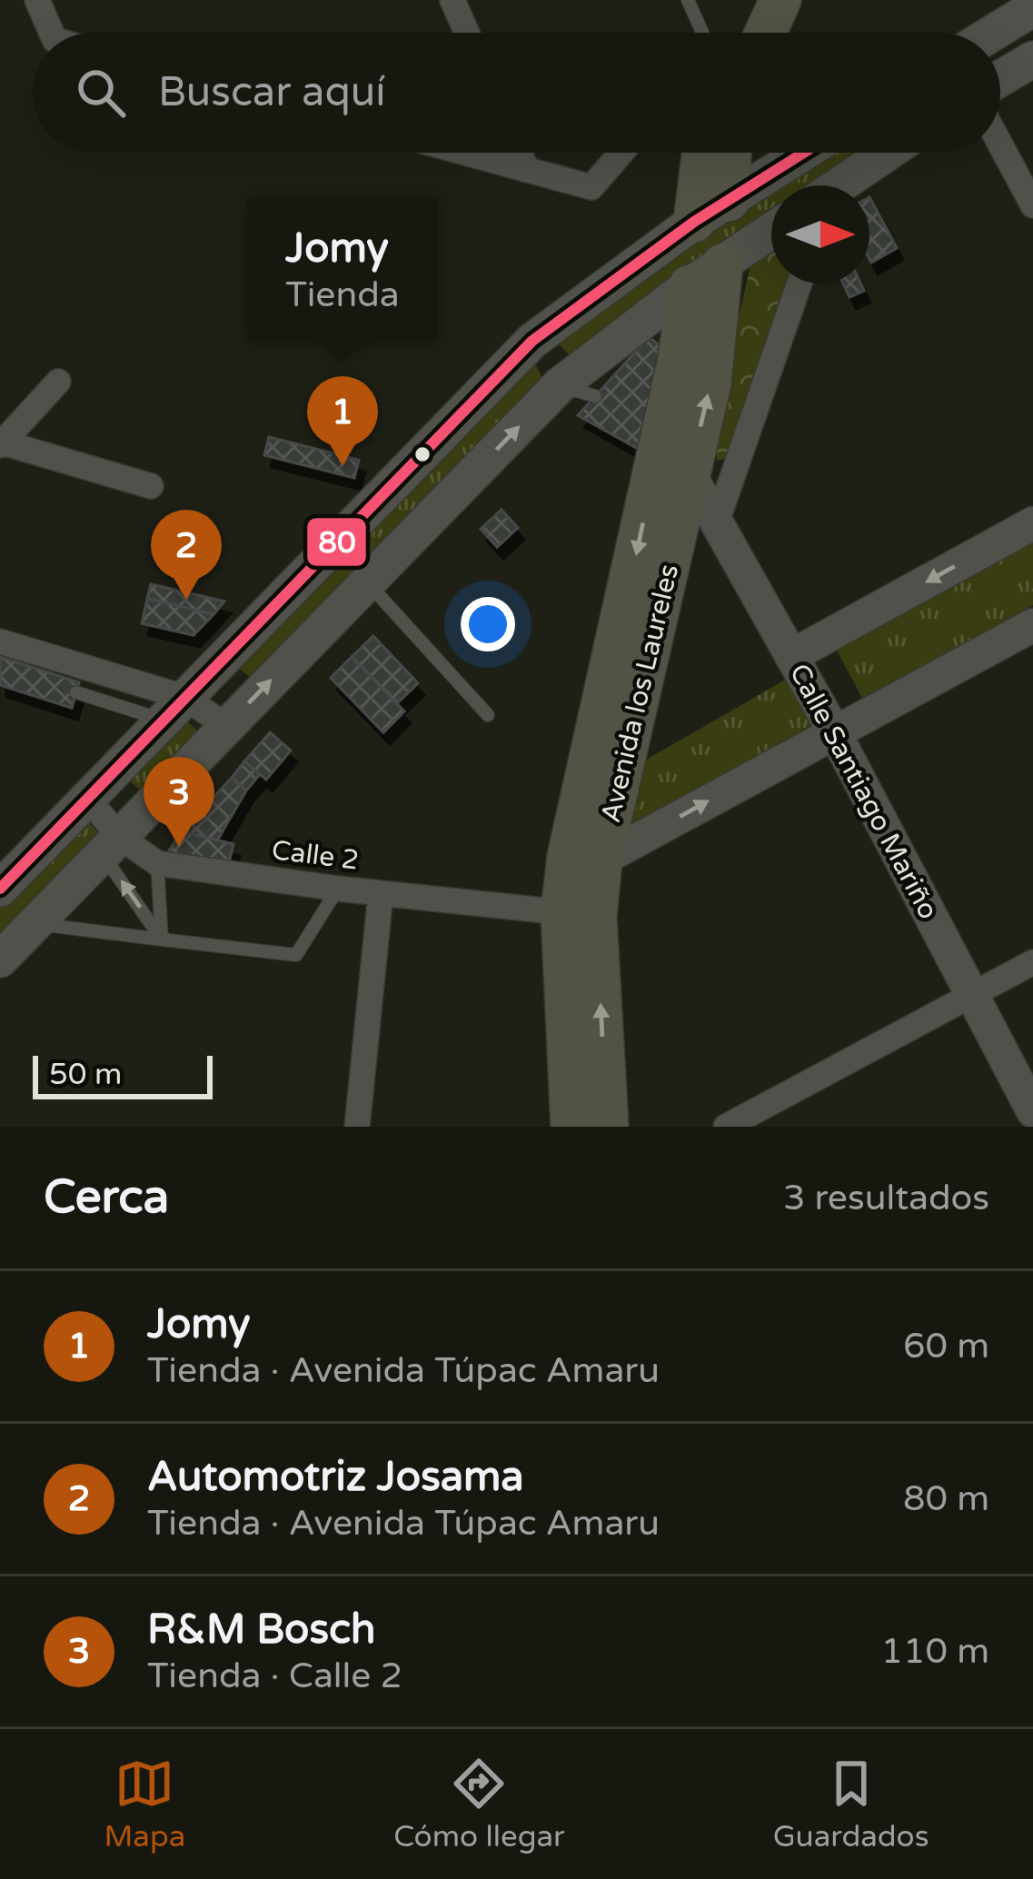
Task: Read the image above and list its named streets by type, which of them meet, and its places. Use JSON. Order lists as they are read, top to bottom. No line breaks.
{"streets":{"main road":["Avenida los Laureles"],"street":["Calle Santiago Mariño","Calle 2"]},"crossings":[["Avenida los Laureles","Calle Santiago Mariño"],["Avenida los Laureles","Calle 2"]],"lines":["transit line 80"],"scale_bar":"50 m","north":"right","page":{"search":"Buscar aquí","popup":["Jomy","Tienda"],"pins":["1","2","3"],"scale":"50 m","heading":["Cerca","3 resultados"],"list":[{"mark":"1","name":"Jomy","note":"Tienda · Avenida Túpac Amaru","value":"60 m"},{"mark":"2","name":"Automotriz Josama","note":"Tienda · Avenida Túpac Amaru","value":"80 m"},{"mark":"3","name":"R&M Bosch","note":"Tienda · Calle 2","value":"110 m"}],"nav":["Mapa","Cómo llegar","Guardados"]}}
